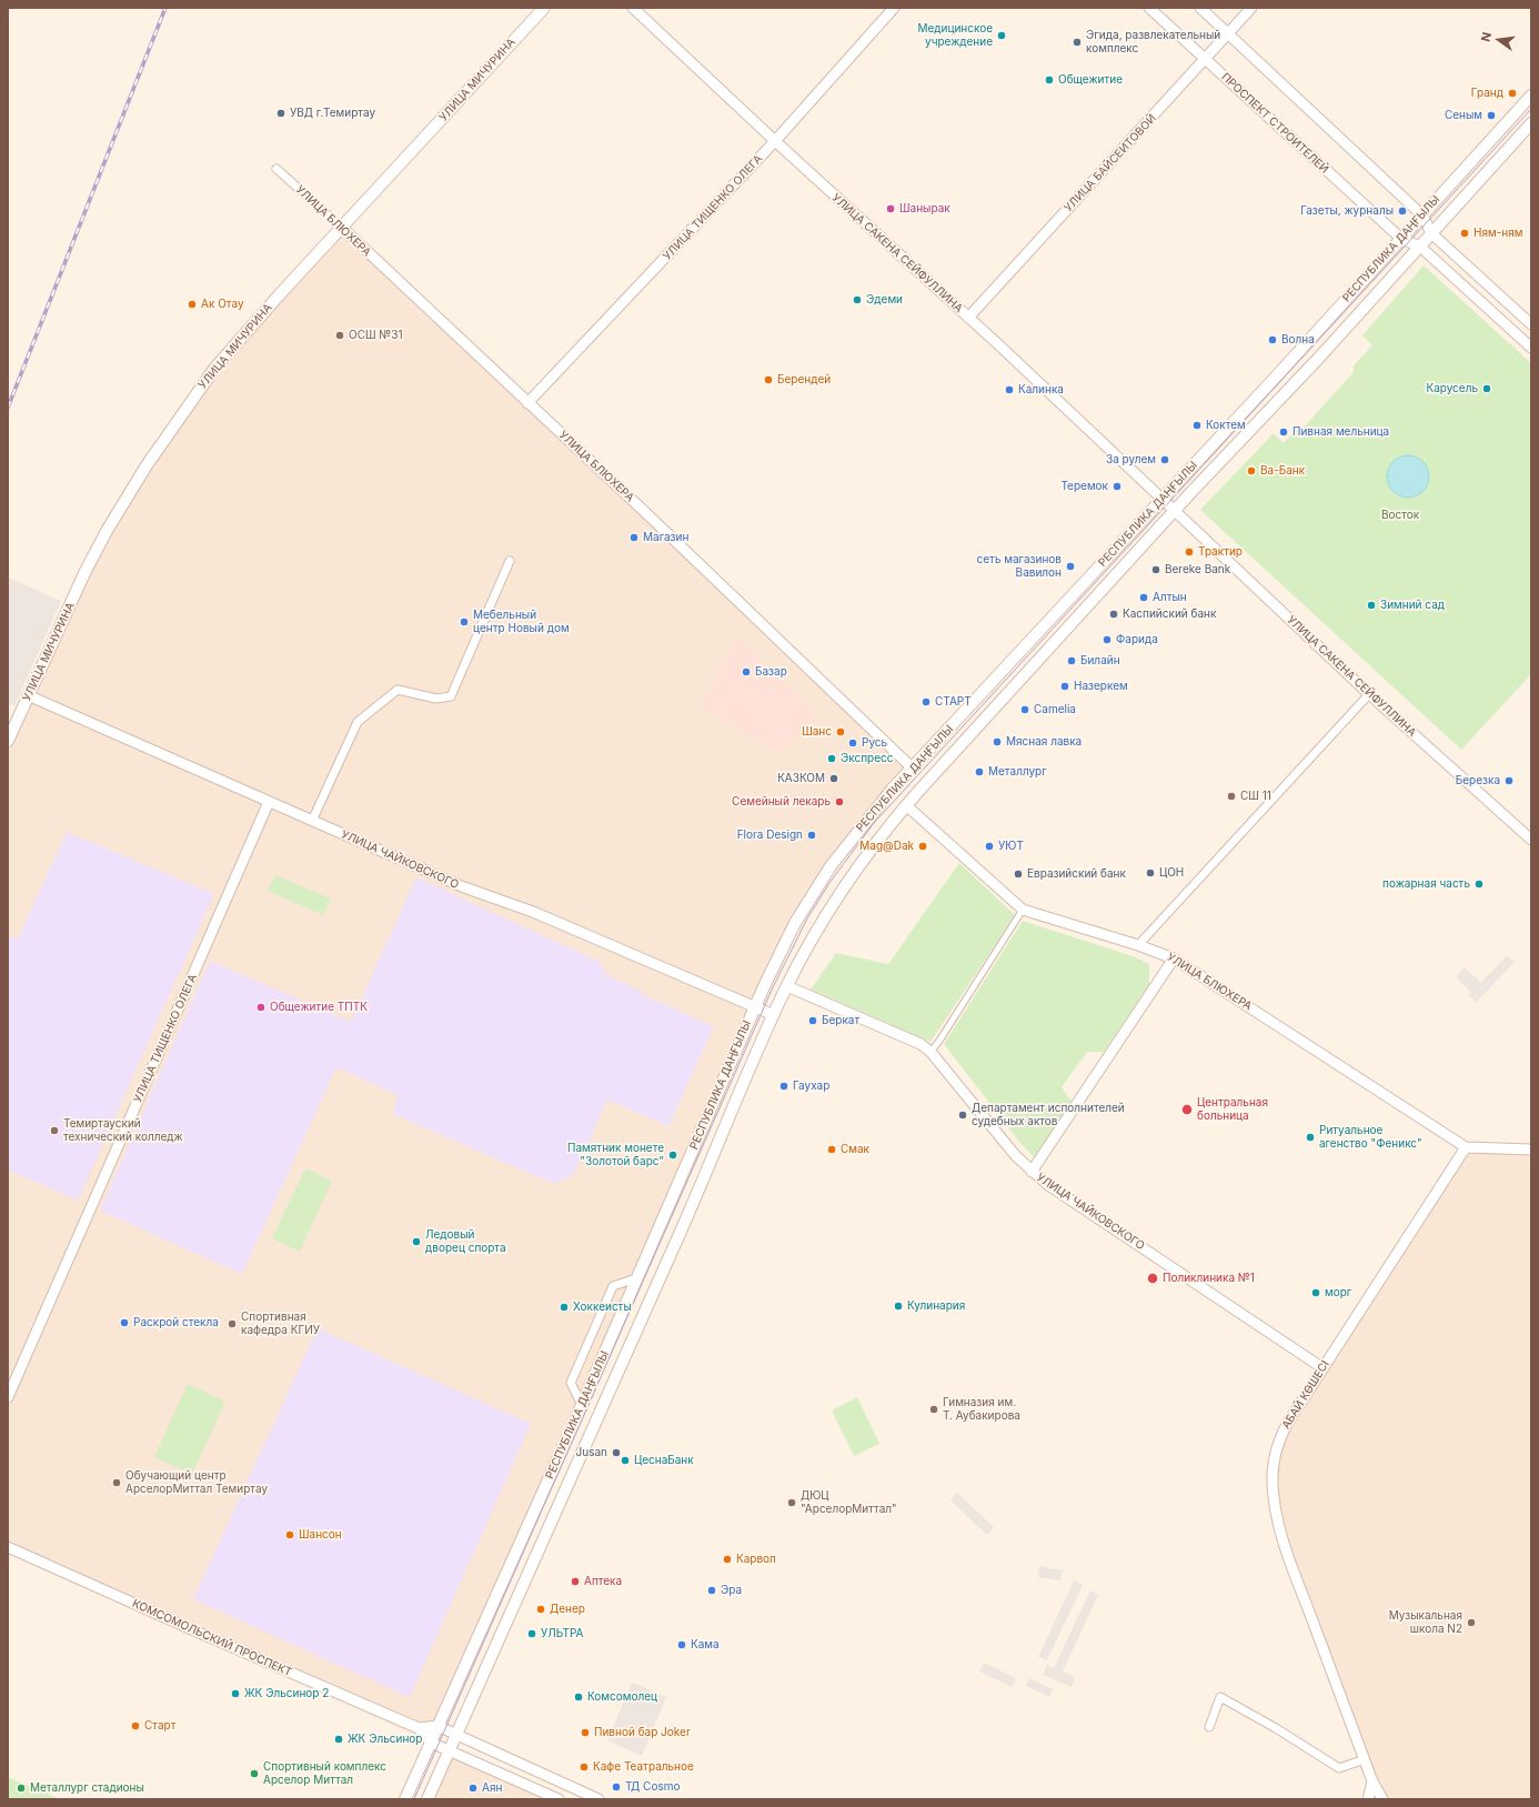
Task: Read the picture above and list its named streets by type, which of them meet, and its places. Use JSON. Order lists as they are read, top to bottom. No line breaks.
{"streets":{"main road":["УЛИЦА МИЧУРИНА","РЕСПУБЛИКА ДАҢҒЫЛЫ"],"street":["ПРОСПЕКТ СТРОИТЕЛЕЙ","УЛИЦА БАЙСЕИТОВОЙ","УЛИЦА ТИЩЕНКО ОЛЕГА","УЛИЦА БЛЮХЕРА","УЛИЦА САКЕНА СЕЙФУЛЛИНА","УЛИЦА ЧАЙКОВСКОГО","АБАЙ КӨШЕСІ","КОМСОМОЛЬСКИЙ ПРОСПЕКТ"]},"crossings":[["УЛИЦА МИЧУРИНА","УЛИЦА БЛЮХЕРА"],["УЛИЦА МИЧУРИНА","УЛИЦА ЧАЙКОВСКОГО"],["ПРОСПЕКТ СТРОИТЕЛЕЙ","УЛИЦА БАЙСЕИТОВОЙ"],["ПРОСПЕКТ СТРОИТЕЛЕЙ","РЕСПУБЛИКА ДАҢҒЫЛЫ"],["УЛИЦА БАЙСЕИТОВОЙ","УЛИЦА САКЕНА СЕЙФУЛЛИНА"],["УЛИЦА ТИЩЕНКО ОЛЕГА","УЛИЦА БЛЮХЕРА"],["УЛИЦА ТИЩЕНКО ОЛЕГА","УЛИЦА САКЕНА СЕЙФУЛЛИНА"],["УЛИЦА ТИЩЕНКО ОЛЕГА","УЛИЦА ЧАЙКОВСКОГО"],["УЛИЦА БЛЮХЕРА","РЕСПУБЛИКА ДАҢҒЫЛЫ"],["УЛИЦА БЛЮХЕРА","АБАЙ КӨШЕСІ"],["РЕСПУБЛИКА ДАҢҒЫЛЫ","УЛИЦА САКЕНА СЕЙФУЛЛИНА"],["РЕСПУБЛИКА ДАҢҒЫЛЫ","УЛИЦА ЧАЙКОВСКОГО"],["УЛИЦА ЧАЙКОВСКОГО","АБАЙ КӨШЕСІ"]],"parks":["Восток"],"places":["Медицинское учреждение","Эгида, развлекательный комплекс","Общежитие","Гранд","УВД г.Темиртау","Сеным","Шанырак","Газеты, журналы","Ням-ням","Эдеми","Ак Отау","ОСШ №31","Волна","Берендей","Карусель","Калинка","Коктем","Пивная мельница","За рулем","Ва-Банк","Теремок","Магазин","Трактир","сеть магазинов Вавилон","Bereke Bank","Алтын","Зимний сад","Каспийский банк","Мебельный центр Новый дом","Фарида","Билайн","Базар","Назеркем","СТАРТ","Camelia","Шанс","Мясная лавка","Русь","Экспресс","Металлург","КАЗКОМ","Березка","СШ 11","Семейный лекарь","Flora Design","Mag@Dak","УЮТ","ЦОН","Евразийский банк","пожарная часть","Общежитие ТПТК","Беркат","Гаухар","Центральная больница","Департамент исполнителей судебных актов","Темиртауский технический колледж","Ритуальное агенство \"Феникс\"","Смак","Памятник монете \"Золотой барс\"","Ледовый дворец спорта","Поликлиника №1","морг","Кулинария","Хоккеисты","Раскрой стекла","Спортивная кафедра КГИУ","Гимназия им. Т. Аубакирова","Jusan","ЦеснаБанк","Обучающий центр АрселорМиттал Темиртау","ДЮЦ \"АрселорМиттал\"","Шансон","Карвол","Аптека","Эра","Денер","Музыкальная школа N2","УЛЬТРА","Кама","ЖК Эльсинор 2","Комсомолец","Старт","Пивной бар Joker","ЖК Эльсинор","Кафе Театральное","Спортивный комплекс Арселор Миттал","ТД Cosmo","Металлург стадионы","Аян"],"north":"left"}
